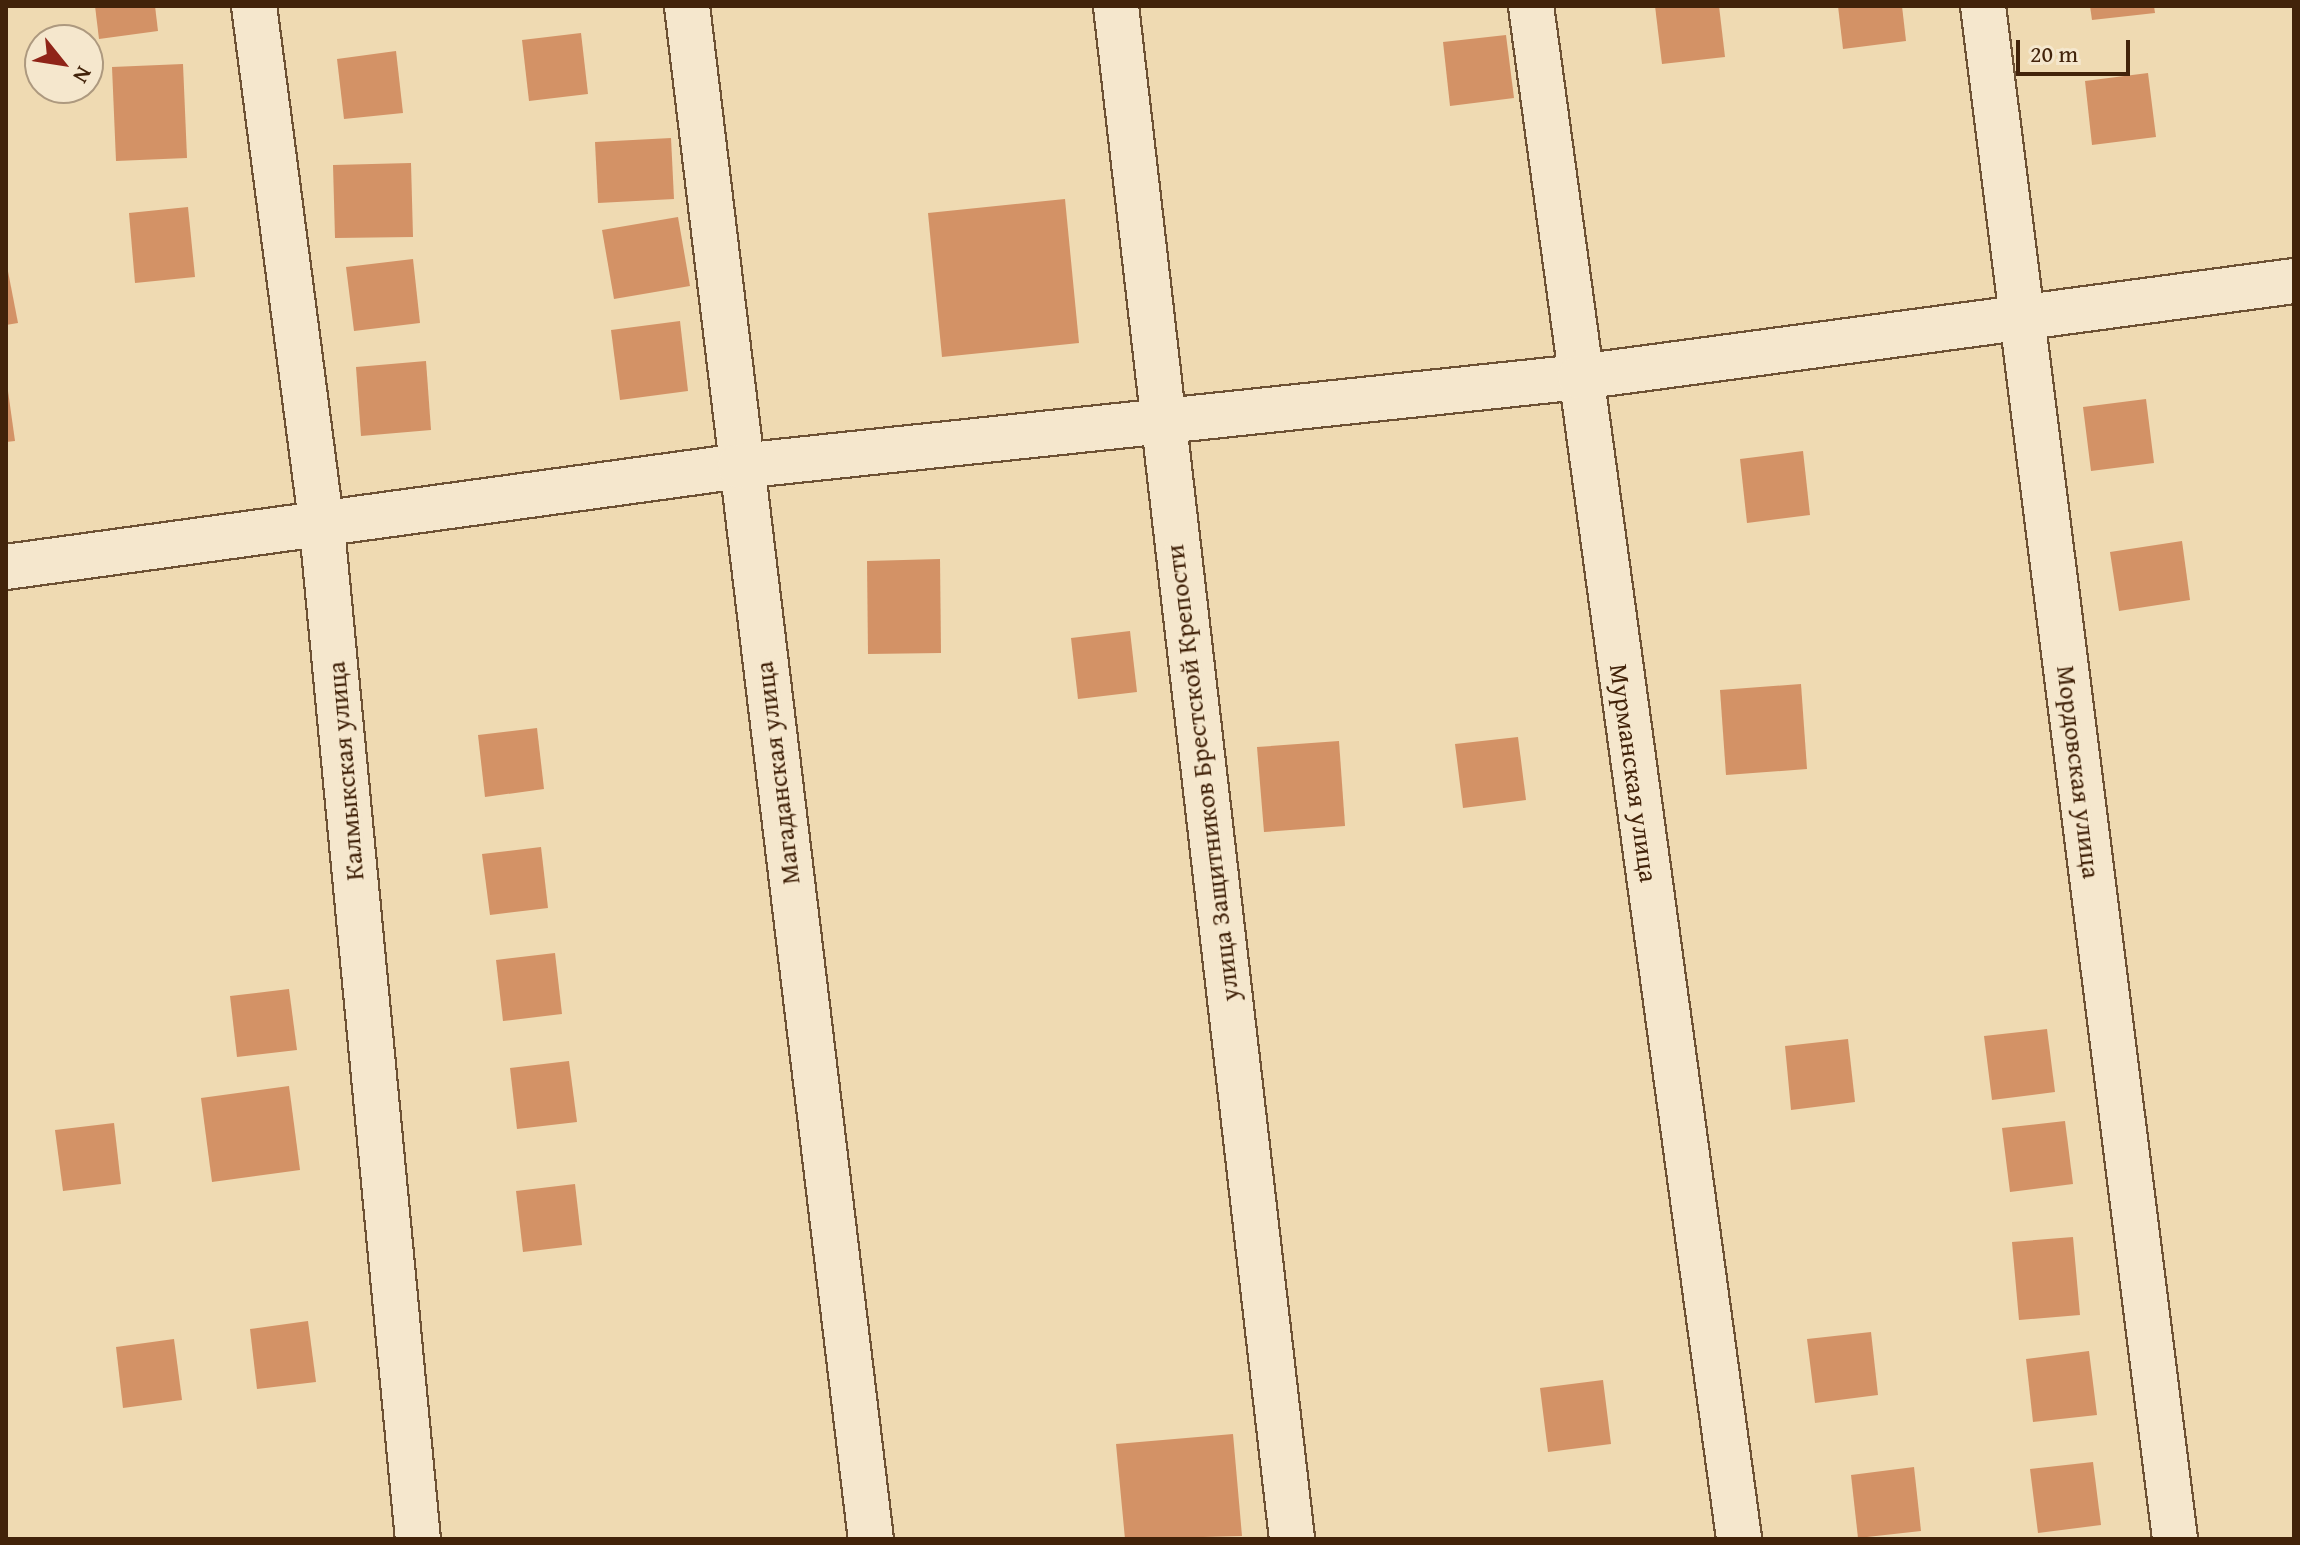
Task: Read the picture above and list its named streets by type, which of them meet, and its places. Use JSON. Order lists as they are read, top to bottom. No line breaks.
{"streets":{"street":["Калмыкская улица","Мордовская улица","Магаданская улица","улица Защитников Брестской Крепости","Мурманская улица"]},"scale_bar":"20 m","north":"bottom right"}
